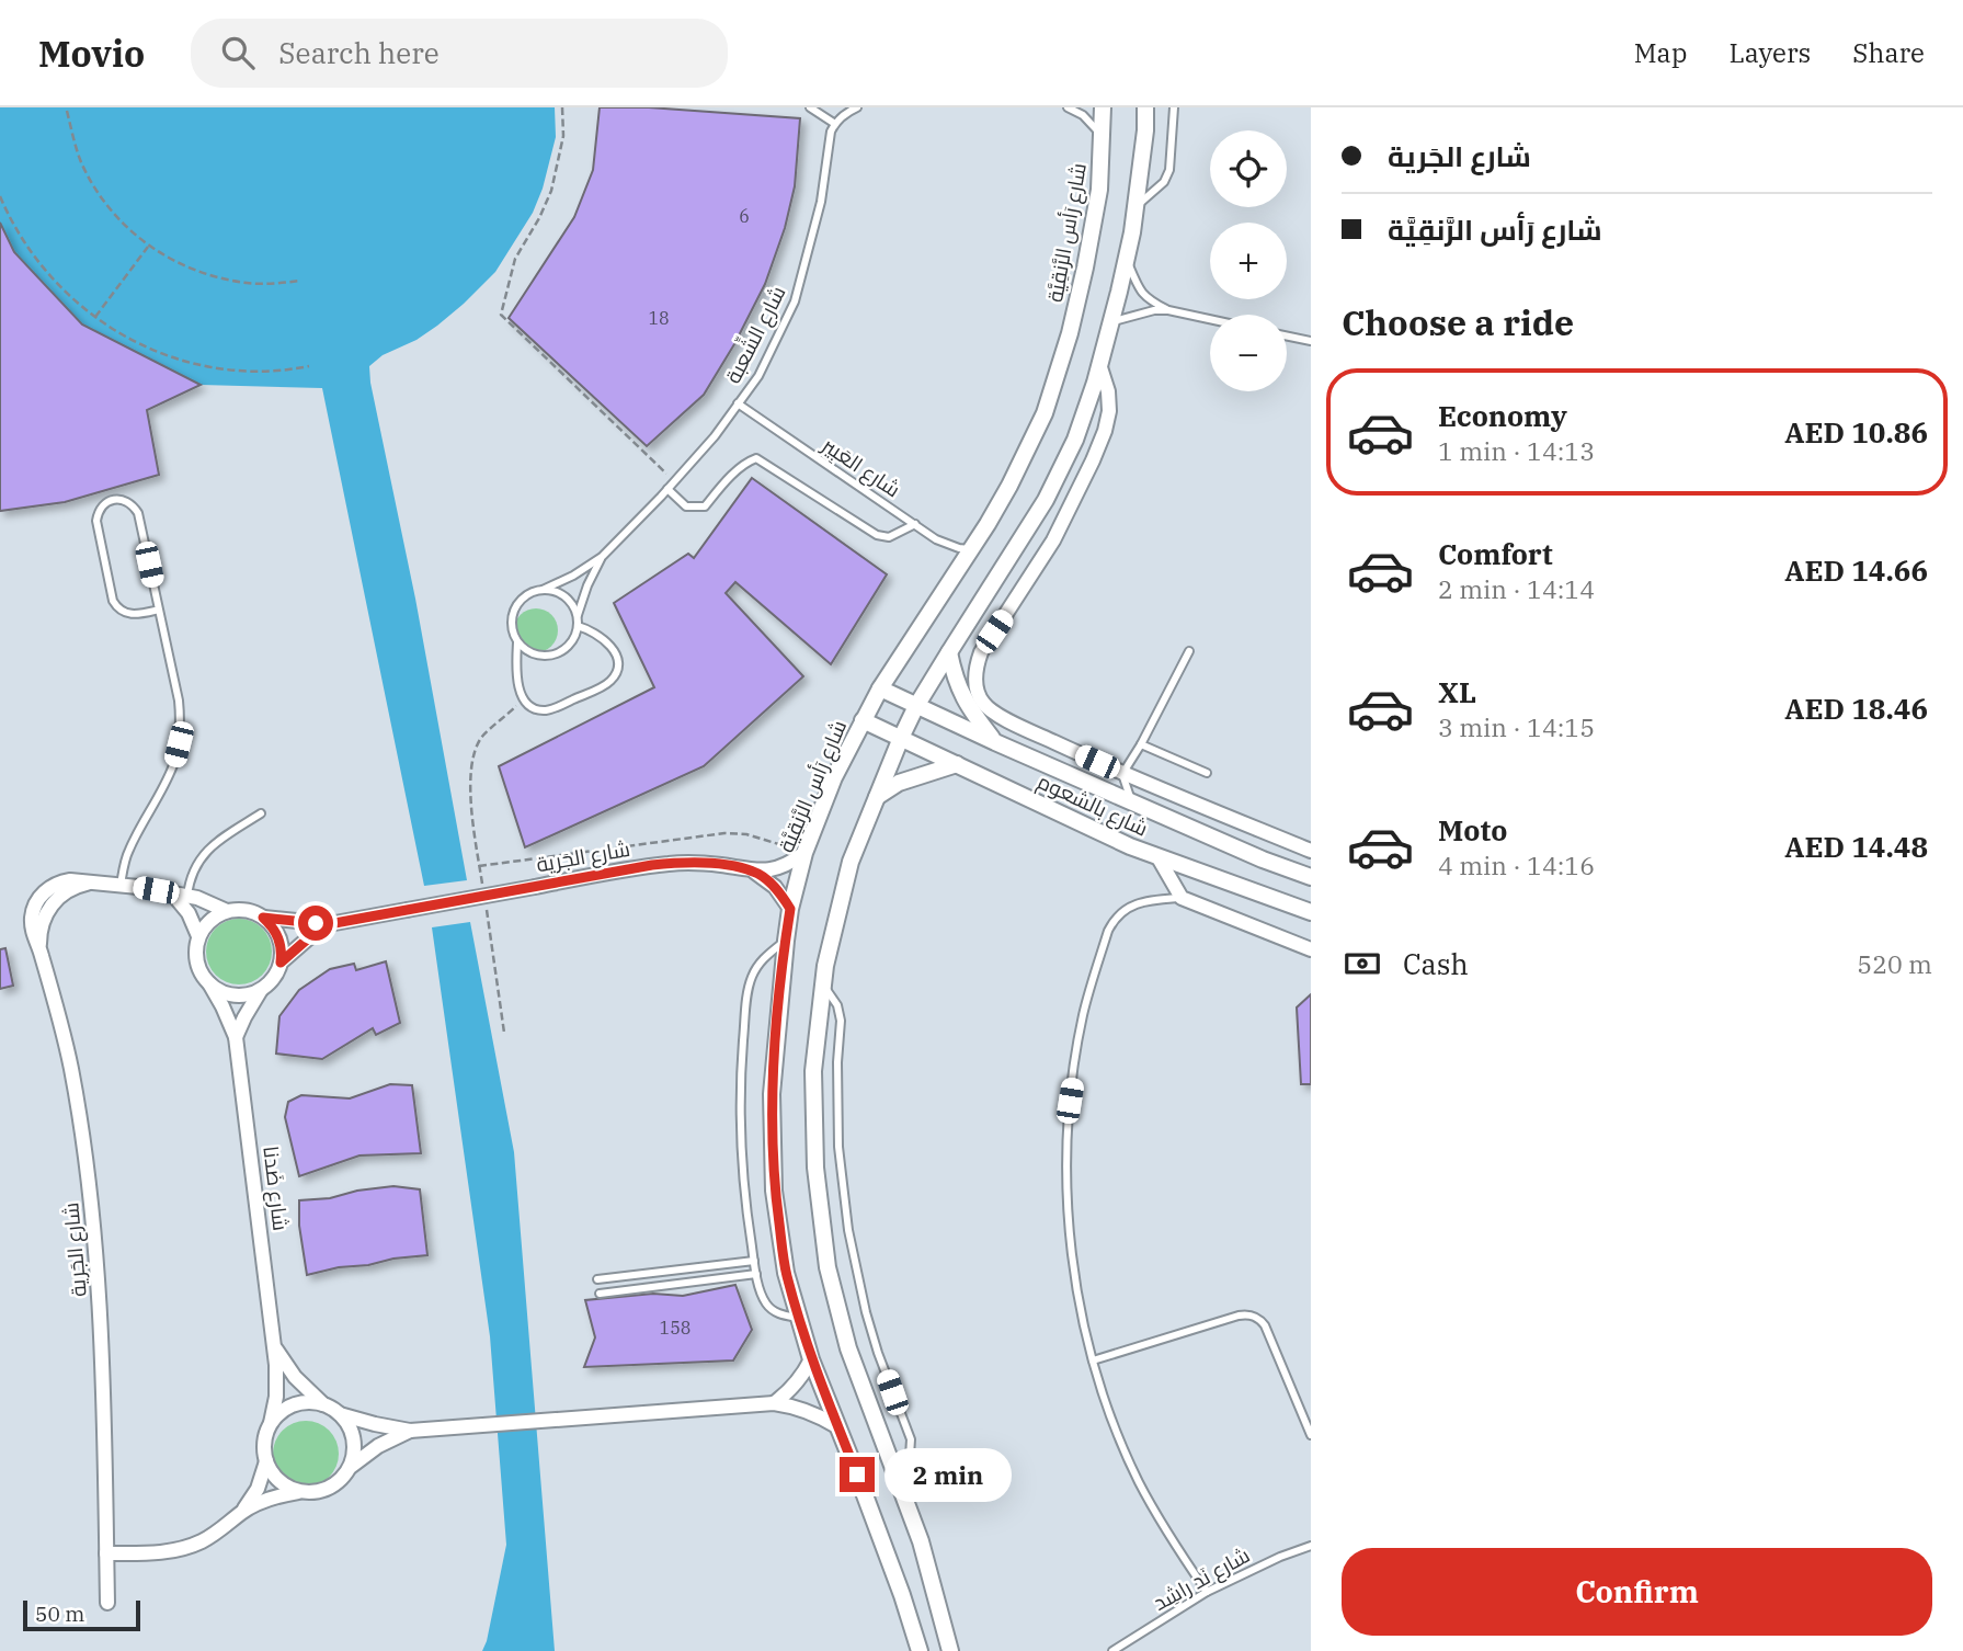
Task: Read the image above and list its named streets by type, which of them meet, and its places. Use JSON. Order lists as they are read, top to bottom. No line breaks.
{"streets":{"street":["شارع رَأس الرَّنقِيَّة","شارع بالشعوم","شارع الجَرية","شارع ضَدنا"],"lane":["شارع الشِّعبة","شارع العَبِير","شارع نَد راشِد"]},"crossings":[["شارع رَأس الرَّنقِيَّة","شارع العَبِير"],["شارع رَأس الرَّنقِيَّة","شارع بالشعوم"],["شارع رَأس الرَّنقِيَّة","شارع الجَرية"],["شارع الشِّعبة","شارع العَبِير"],["شارع الجَرية","شارع ضَدنا"]],"house_numbers":["6","18","158"],"scale_bar":"50 m","page":{"header":"Movio","search":"Search here","nav":["Map","Layers","Share"],"banner":["شارع الجَرية","شارع رَأس الرَّنقِيَّة"],"map_buttons":["+","−"],"heading":"Choose a ride","list":[{"name":"Economy","note":"1 min · 14:13","value":"AED 10.86"},{"name":"Comfort","note":"2 min · 14:14","value":"AED 14.66"},{"name":"XL","note":"3 min · 14:15","value":"AED 18.46"},{"name":"Moto","note":"4 min · 14:16","value":"AED 14.48"}],"pay":["Cash","520 m"],"bubble":"2 min","buttons":"Confirm","scale":"50 m"}}
